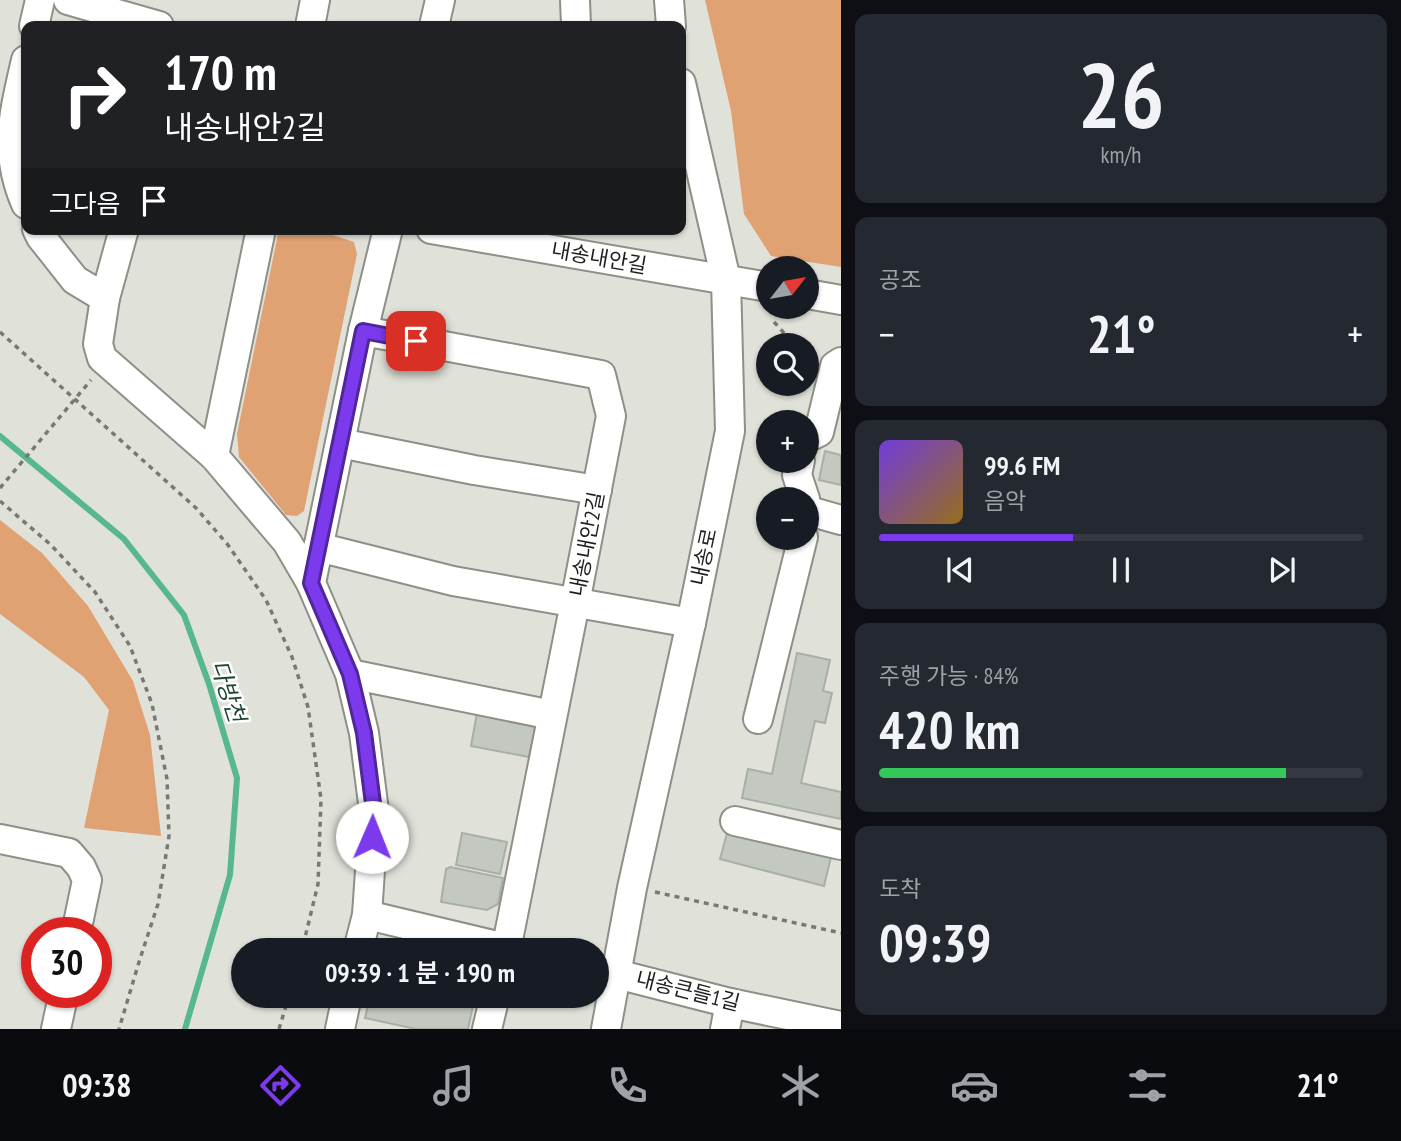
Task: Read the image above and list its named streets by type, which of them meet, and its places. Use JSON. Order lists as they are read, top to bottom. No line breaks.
{"streets":{"street":["내송내안길","내송내안2길","내송로","내송큰들1길"]},"crossings":[["내송내안길","내송로"]],"water":["다방천"],"north":"top right","page":{"tile":[["26","km/h"],"공조",["주행 가능 · 84%","420 km"],["도착","09:39"]],"turn":["170 m","내송내안2길"],"then":"그다음","map_buttons":["+","−"],"heat":["−","21°","+"],"song":["99.6 FM","음악"],"limit":"30","trip":"09:39 · 1 분 · 190 m","tabs":["09:38","21°"]}}
